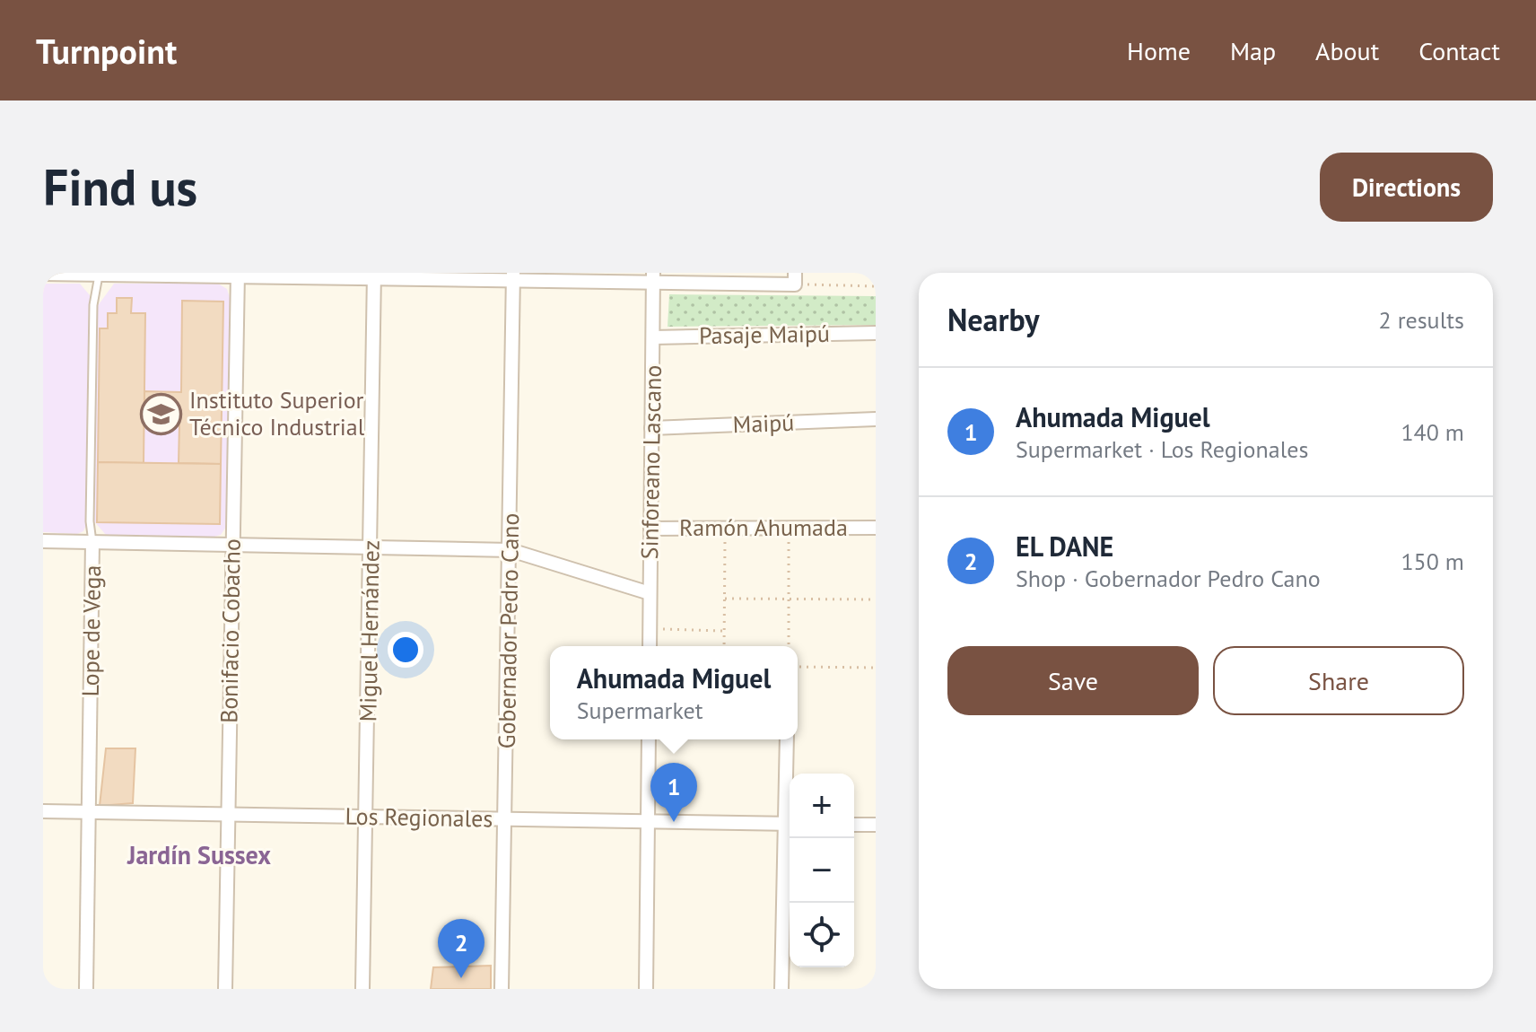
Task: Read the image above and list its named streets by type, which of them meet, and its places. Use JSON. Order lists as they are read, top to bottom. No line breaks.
{"streets":{"street":["Pasaje Maipú","Maipú","Sinforeano Lascano","Ramón Ahumada","Lope de Vega","Bonifacio Cobacho","Miguel Hernández","Gobernador Pedro Cano","Los Regionales"]},"crossings":[["Pasaje Maipú","Sinforeano Lascano"],["Maipú","Sinforeano Lascano"],["Sinforeano Lascano","Ramón Ahumada"],["Lope de Vega","Los Regionales"],["Bonifacio Cobacho","Los Regionales"],["Miguel Hernández","Los Regionales"],["Gobernador Pedro Cano","Los Regionales"]],"districts":["Jardín Sussex"],"places":{"school or university":["Instituto Superior Técnico Industrial"]},"page":{"header":"Turnpoint","nav":["Home","Map","About","Contact"],"buttons":["Directions",["Save","Share"]],"title":"Find us","heading":["Nearby","2 results"],"list":[{"mark":"1","name":"Ahumada Miguel","note":"Supermarket · Los Regionales","value":"140 m"},{"mark":"2","name":"EL DANE","note":"Shop · Gobernador Pedro Cano","value":"150 m"}],"popup":["Ahumada Miguel","Supermarket"],"pins":["1","2"],"map_buttons":["+","−"]}}
